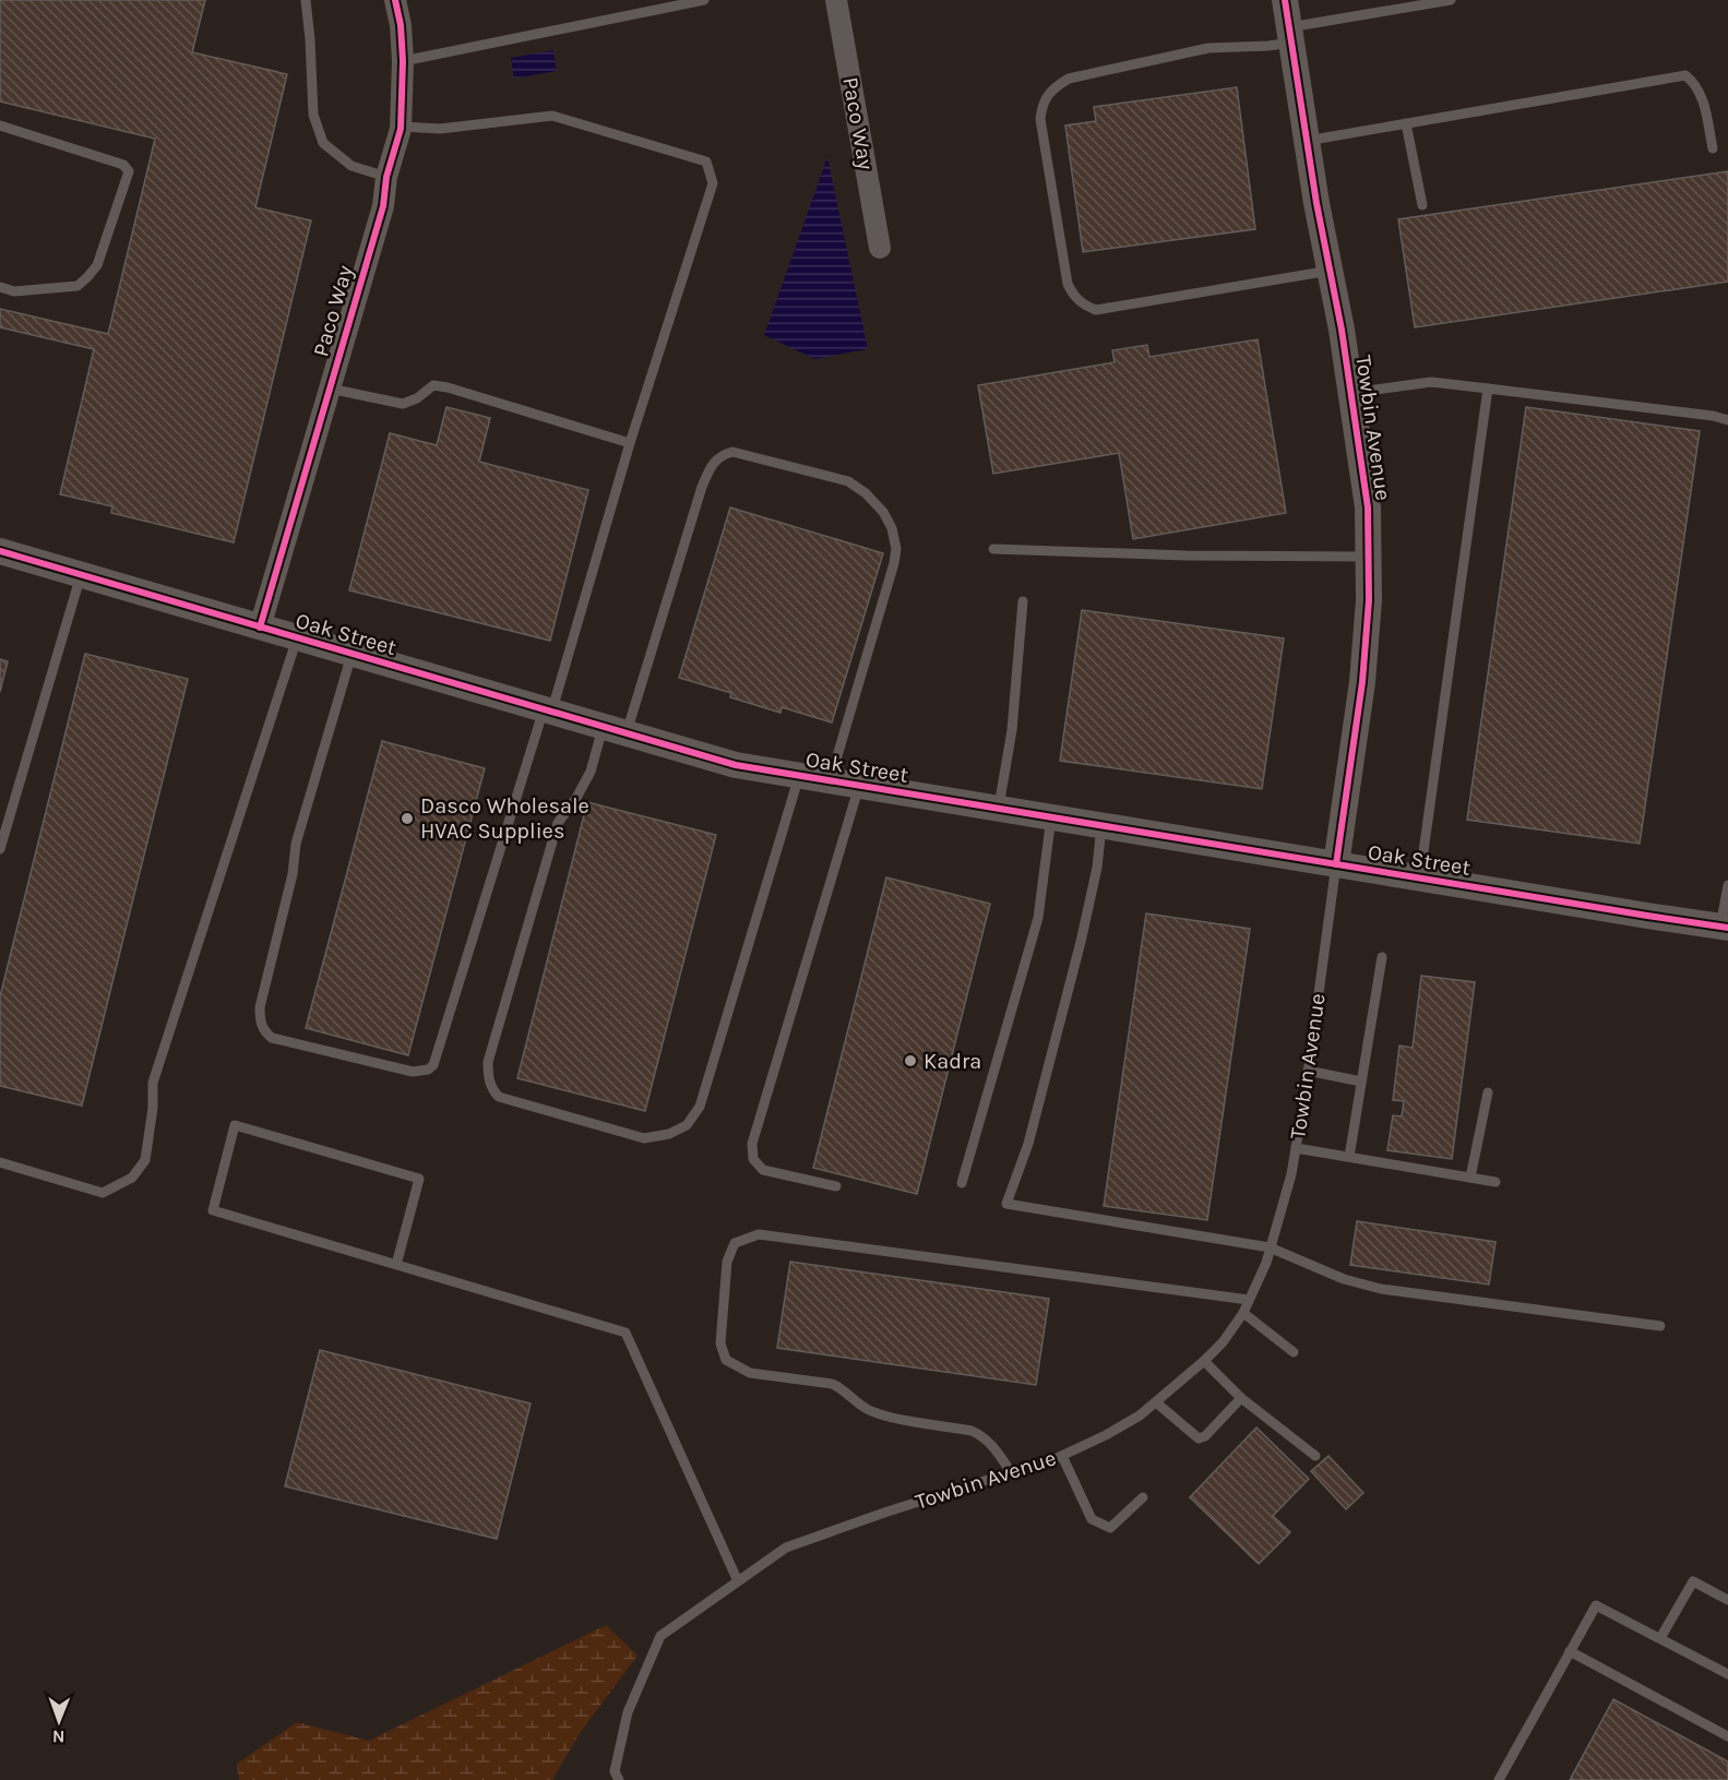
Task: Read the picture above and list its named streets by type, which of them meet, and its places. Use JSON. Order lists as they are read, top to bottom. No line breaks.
{"streets":{"street":["Paco Way","Towbin Avenue","Oak Street"]},"crossings":[["Paco Way","Oak Street"],["Towbin Avenue","Oak Street"]],"places":["Dasco Wholesale HVAC Supplies","Kadra"],"north":"bottom"}
